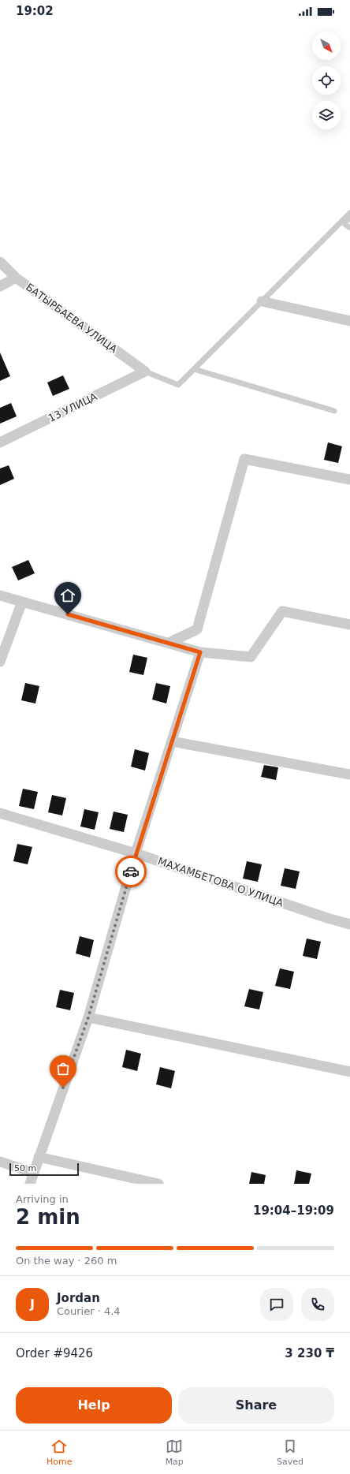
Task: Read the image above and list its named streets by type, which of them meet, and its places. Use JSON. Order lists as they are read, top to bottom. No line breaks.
{"streets":{"street":["БАТЫРБАЕВА УЛИЦА","13 УЛИЦА","МАХАМБЕТОВА О УЛИЦА"]},"crossings":[["БАТЫРБАЕВА УЛИЦА","13 УЛИЦА"]],"scale_bar":"50 m","north":"bottom right","page":{"status":"19:02","scale":"50 m","heading":["2 min","Arriving in","19:04–19:09"],"panel":["Jordan","Courier · 4.4","Order #9426","3 230 ₸"],"bar":"On the way · 260 m","round":"J","buttons":["Help","Share"],"tabs":["Home","Map","Saved"]}}
